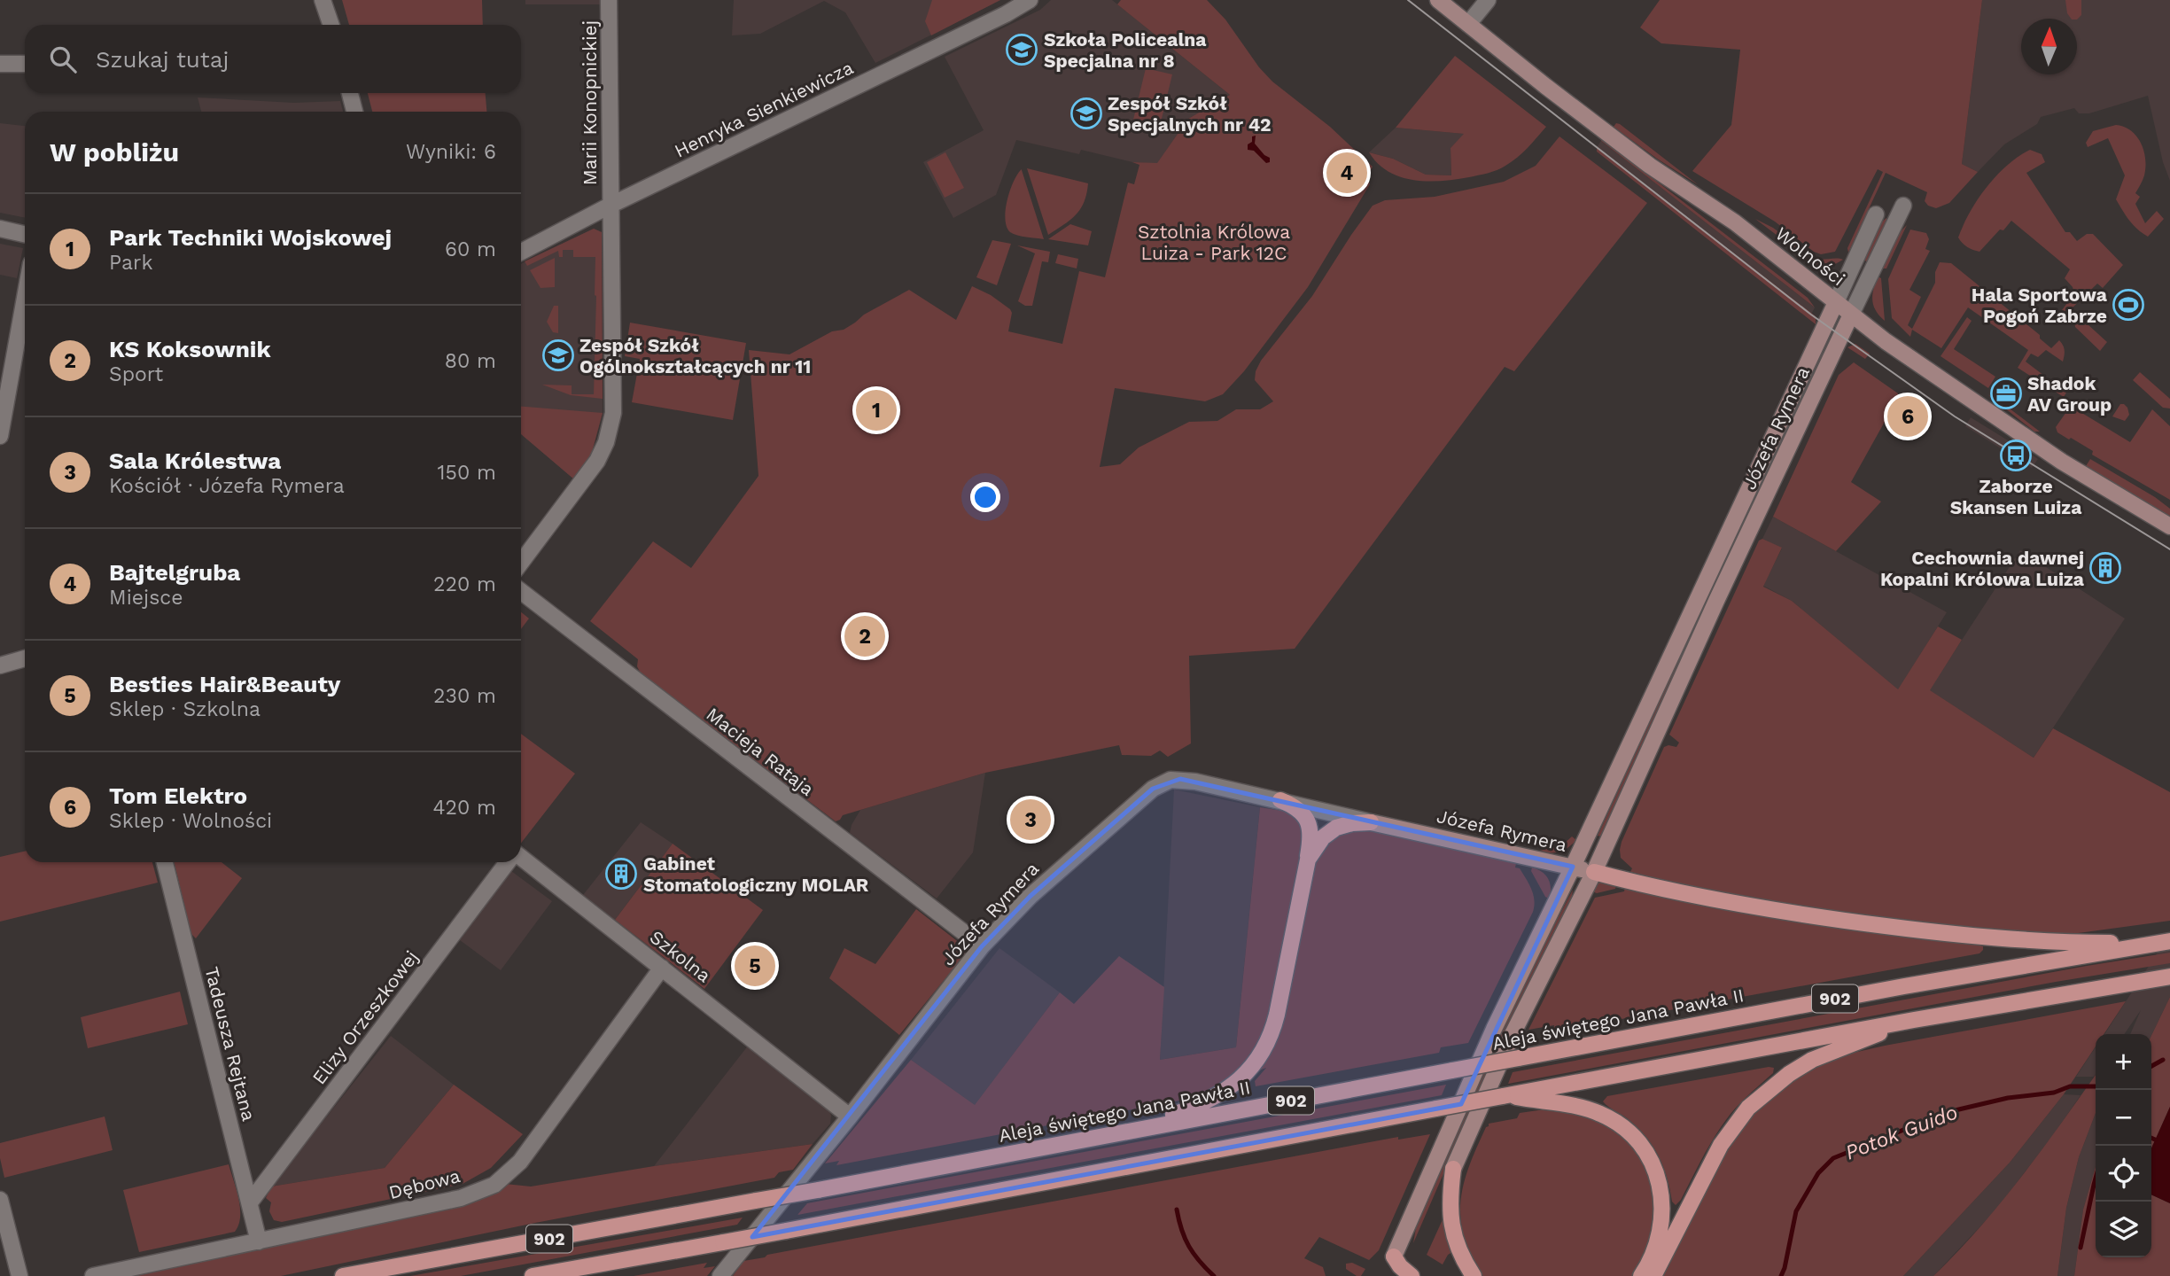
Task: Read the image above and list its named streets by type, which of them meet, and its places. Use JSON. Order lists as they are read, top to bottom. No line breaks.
{"streets":{"main road":["902","Aleja świętego Jana Pawła II"],"street":["Marii Konopnickiej","Henryka Sienkiewicza","Wolności","Józefa Rymera","Macieja Rataja","Szkolna","Elizy Orzeszkowej","Tadeusza Rejtana","Dębowa"]},"crossings":[["Marii Konopnickiej","Henryka Sienkiewicza"],["Wolności","Józefa Rymera"],["Józefa Rymera","Macieja Rataja"],["Józefa Rymera","Szkolna"],["Szkolna","Dębowa"],["Elizy Orzeszkowej","Tadeusza Rejtana"],["Tadeusza Rejtana","Dębowa"]],"water":["Potok Guido"],"parks":["Sztolnia Królowa Luiza - Park 12C"],"places":{"school or university":["Szkoła Policealna Specjalna nr 8","Zespół Szkół Specjalnych nr 42","Zespół Szkół Ogólnokształcących nr 11"],"sports":["Hala Sportowa Pogoń Zabrze"],"office":["Shadok AV Group"],"bus stop":["Zaborze Skansen Luiza"],"building":["Cechownia dawnej Kopalni Królowa Luiza","Gabinet Stomatologiczny MOLAR"]},"north":"top","page":{"search":"Szukaj tutaj","heading":["W pobliżu","Wyniki: 6"],"pins":["4","1","6","2","3","5"],"list":[{"mark":"1","name":"Park Techniki Wojskowej","note":"Park","value":"60 m"},{"mark":"2","name":"KS Koksownik","note":"Sport","value":"80 m"},{"mark":"3","name":"Sala Królestwa","note":"Kościół · Józefa Rymera","value":"150 m"},{"mark":"4","name":"Bajtelgruba","note":"Miejsce","value":"220 m"},{"mark":"5","name":"Besties Hair&Beauty","note":"Sklep · Szkolna","value":"230 m"},{"mark":"6","name":"Tom Elektro","note":"Sklep · Wolności","value":"420 m"}],"map_buttons":["+","−"]}}
